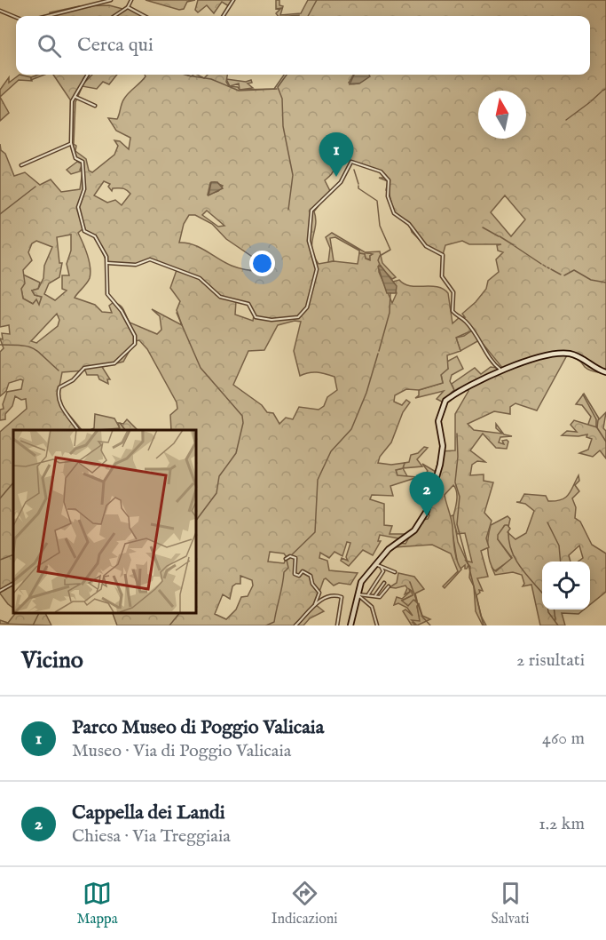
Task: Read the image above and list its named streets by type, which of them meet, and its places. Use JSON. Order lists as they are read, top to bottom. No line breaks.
{"north":"top","page":{"search":"Cerca qui","pins":["1","2"],"heading":["Vicino","2 risultati"],"list":[{"mark":"1","name":"Parco Museo di Poggio Valicaia","note":"Museo · Via di Poggio Valicaia","value":"460 m"},{"mark":"2","name":"Cappella dei Landi","note":"Chiesa · Via Treggiaia","value":"1.2 km"}],"nav":["Mappa","Indicazioni","Salvati"]}}
